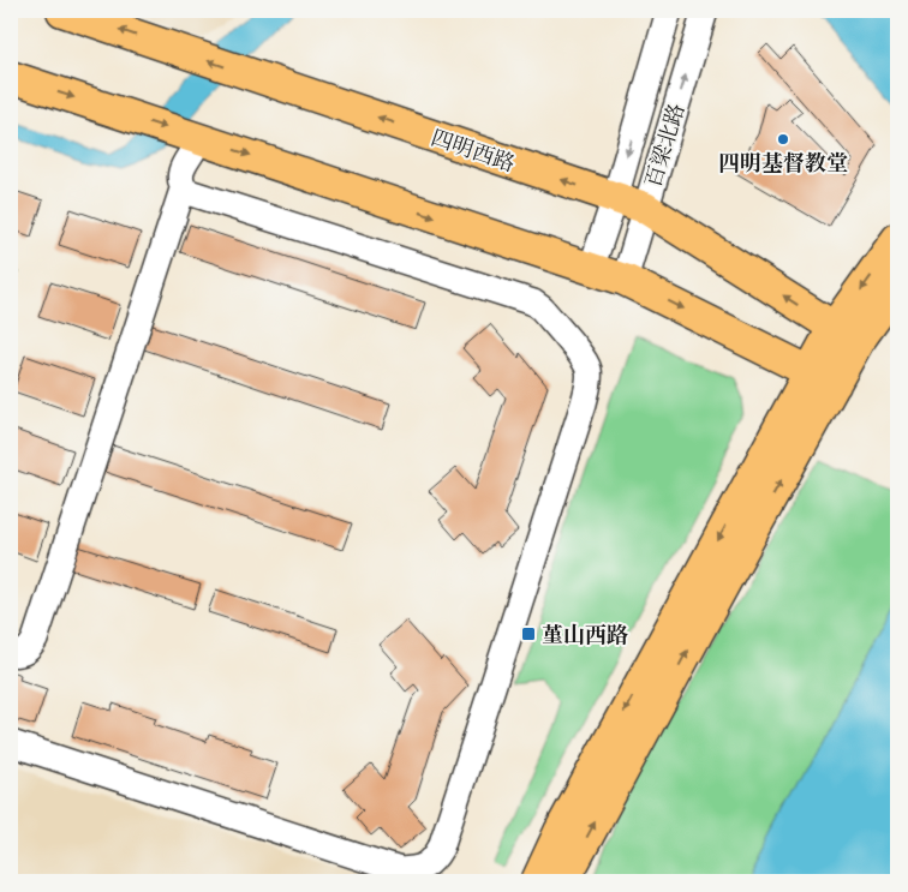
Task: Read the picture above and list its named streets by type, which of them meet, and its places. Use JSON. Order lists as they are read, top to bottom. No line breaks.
{"streets":{"main road":["四明西路"],"street":["百梁北路"]},"crossings":[["百梁北路","四明西路"]],"places":{"other":["四明基督教堂"],"transit":["堇山西路"]}}
